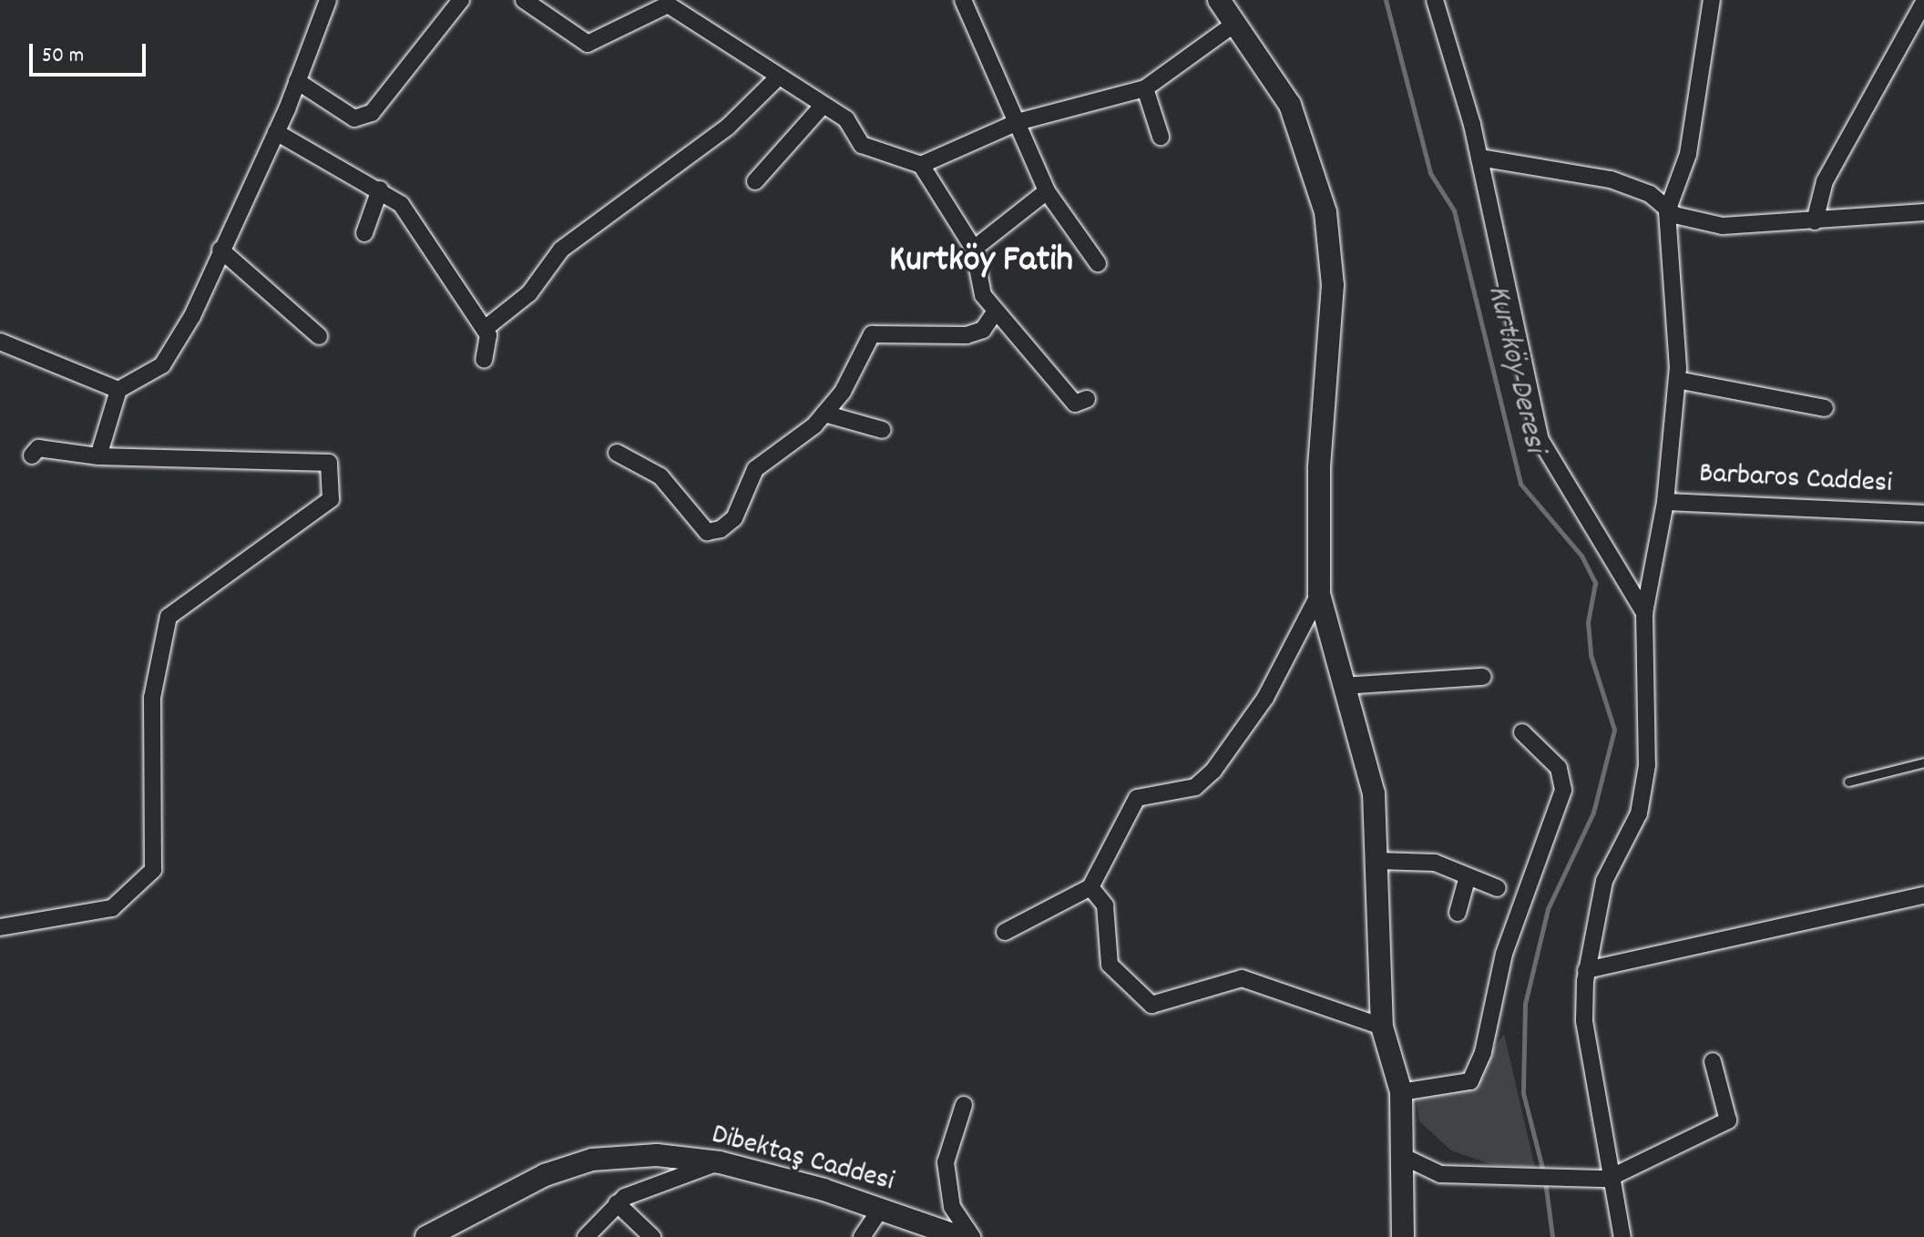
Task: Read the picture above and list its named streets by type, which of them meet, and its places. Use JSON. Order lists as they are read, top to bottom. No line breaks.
{"streets":{"street":["Barbaros Caddesi","Dibektaş Caddesi"]},"districts":["Kurtköy Fatih"],"water":["Kurtköy Deresi"],"scale_bar":"50 m"}
